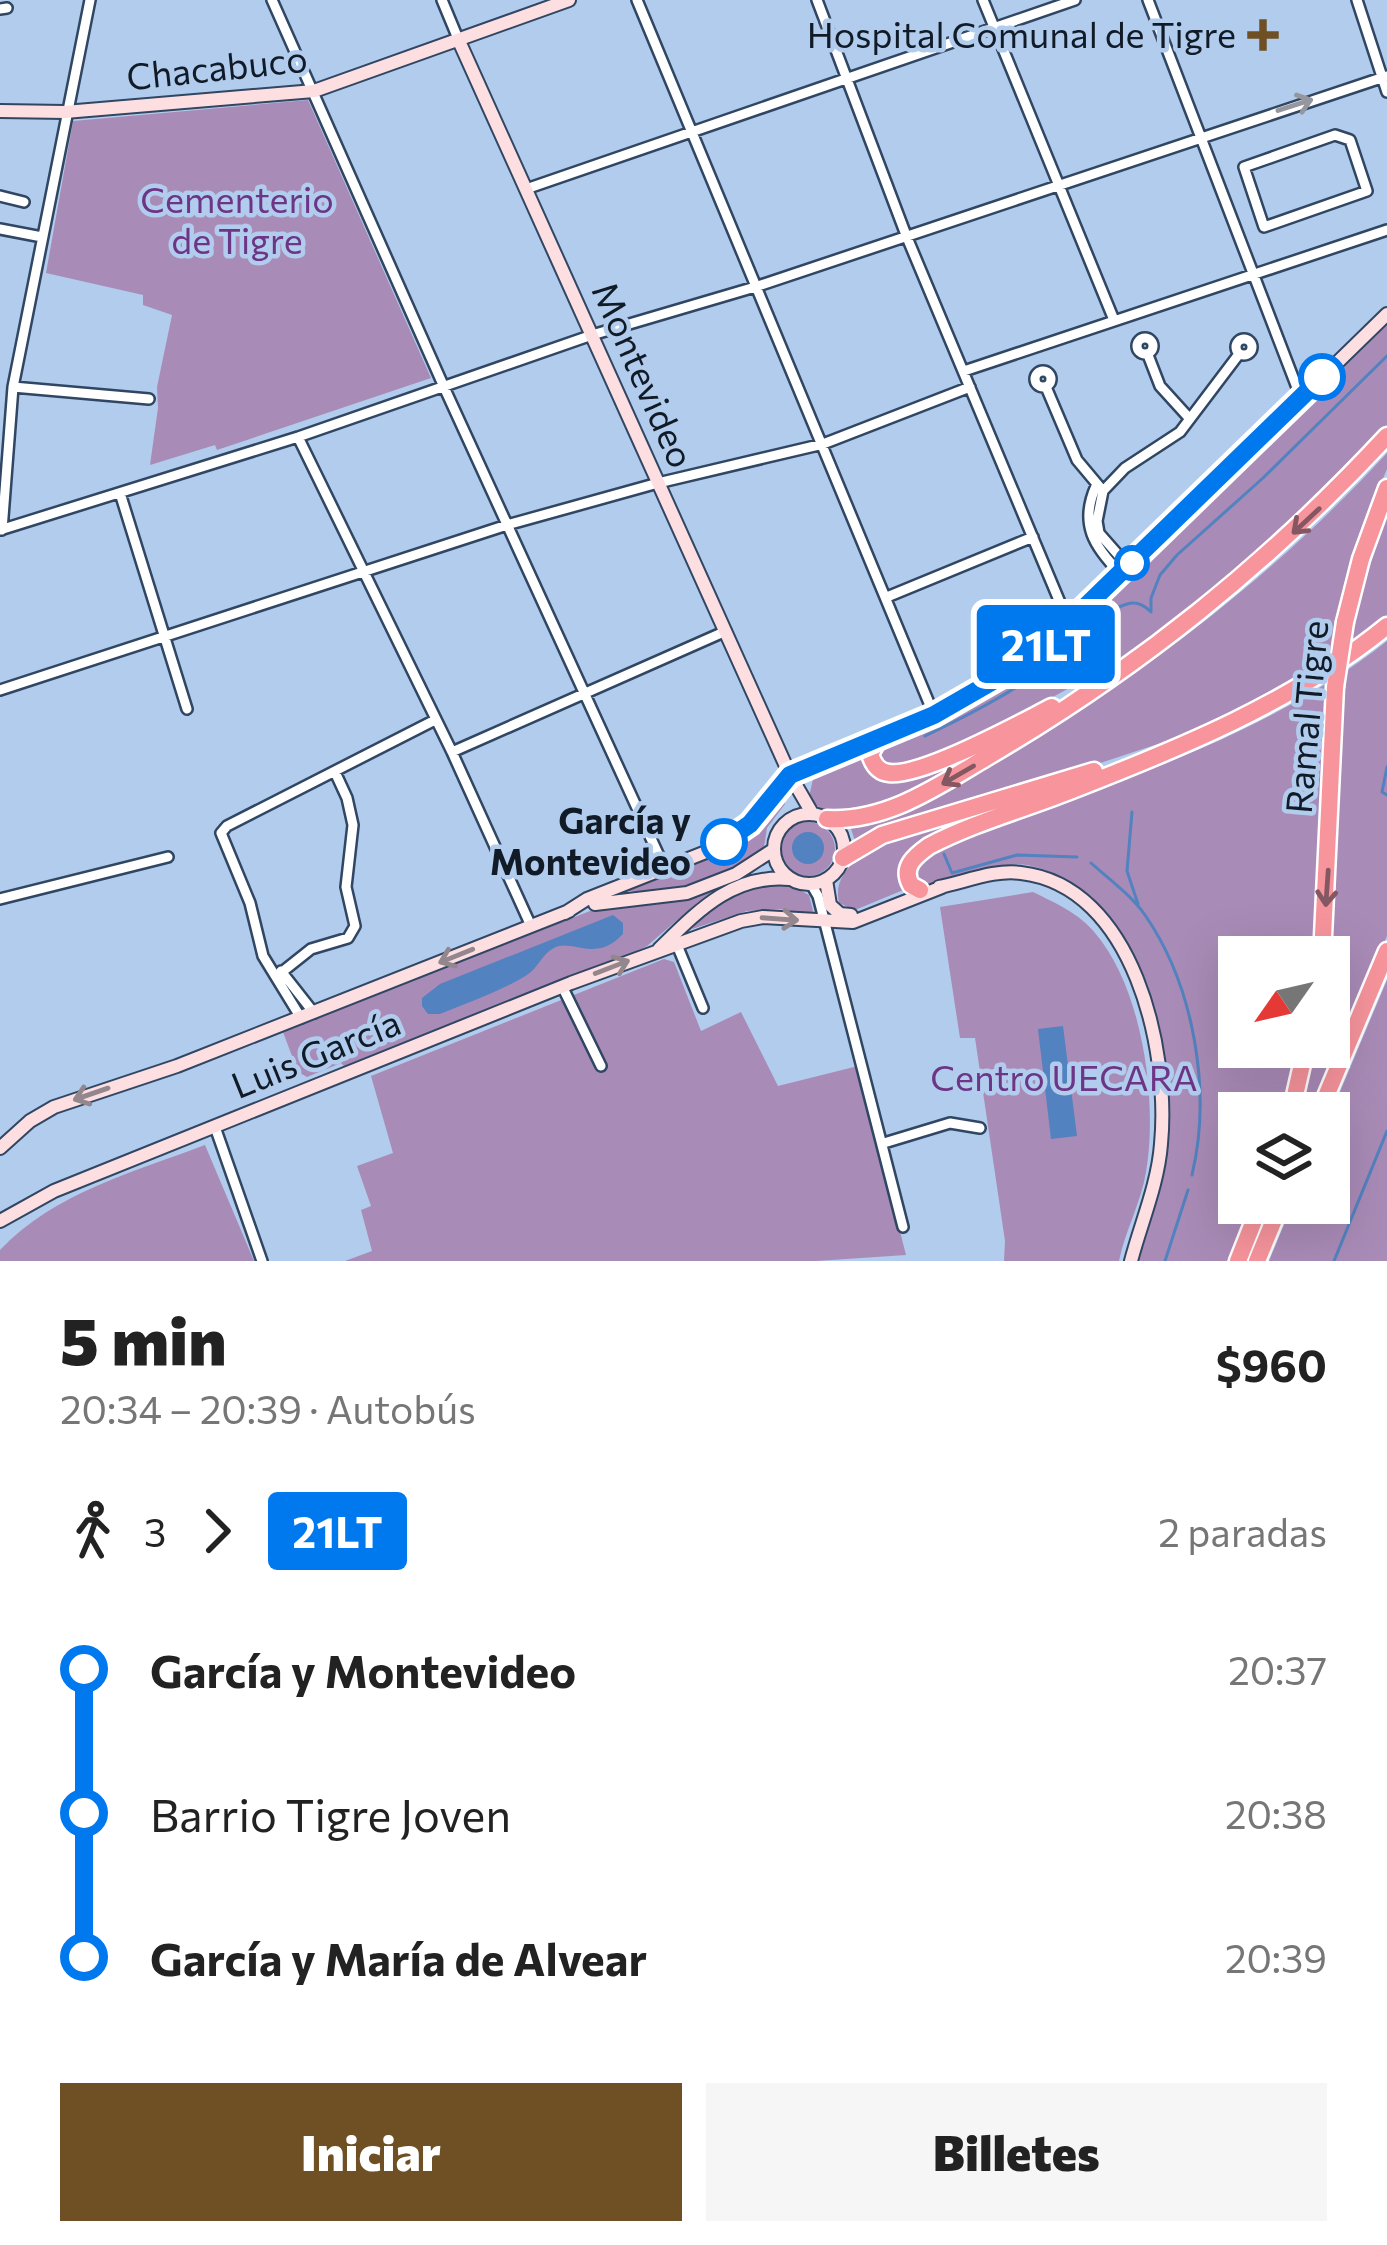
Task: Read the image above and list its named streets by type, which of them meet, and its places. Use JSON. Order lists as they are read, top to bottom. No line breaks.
{"streets":{"highway":["Ramal Tigre"],"street":["Chacabuco","Montevideo","Luis García"]},"crossings":[["Chacabuco","Montevideo"],["Montevideo","Luis García"]],"one_way":["Ramal Tigre"],"parks":["Cementerio de Tigre","Centro UECARA"],"places":{"health":["Hospital Comunal de Tigre"],"other":["García y Montevideo"]},"lines":["bus line 21LT"],"north":"bottom left","page":{"on_map":"21LT","heading":["5 min","20:34 – 20:39 · Autobús","$960"],"legs":["3","21LT","2 paradas"],"list":[{"name":"García y Montevideo","value":"20:37"},{"name":"Barrio Tigre Joven","value":"20:38"},{"name":"García y María de Alvear","value":"20:39"}],"buttons":["Iniciar","Billetes"]}}
